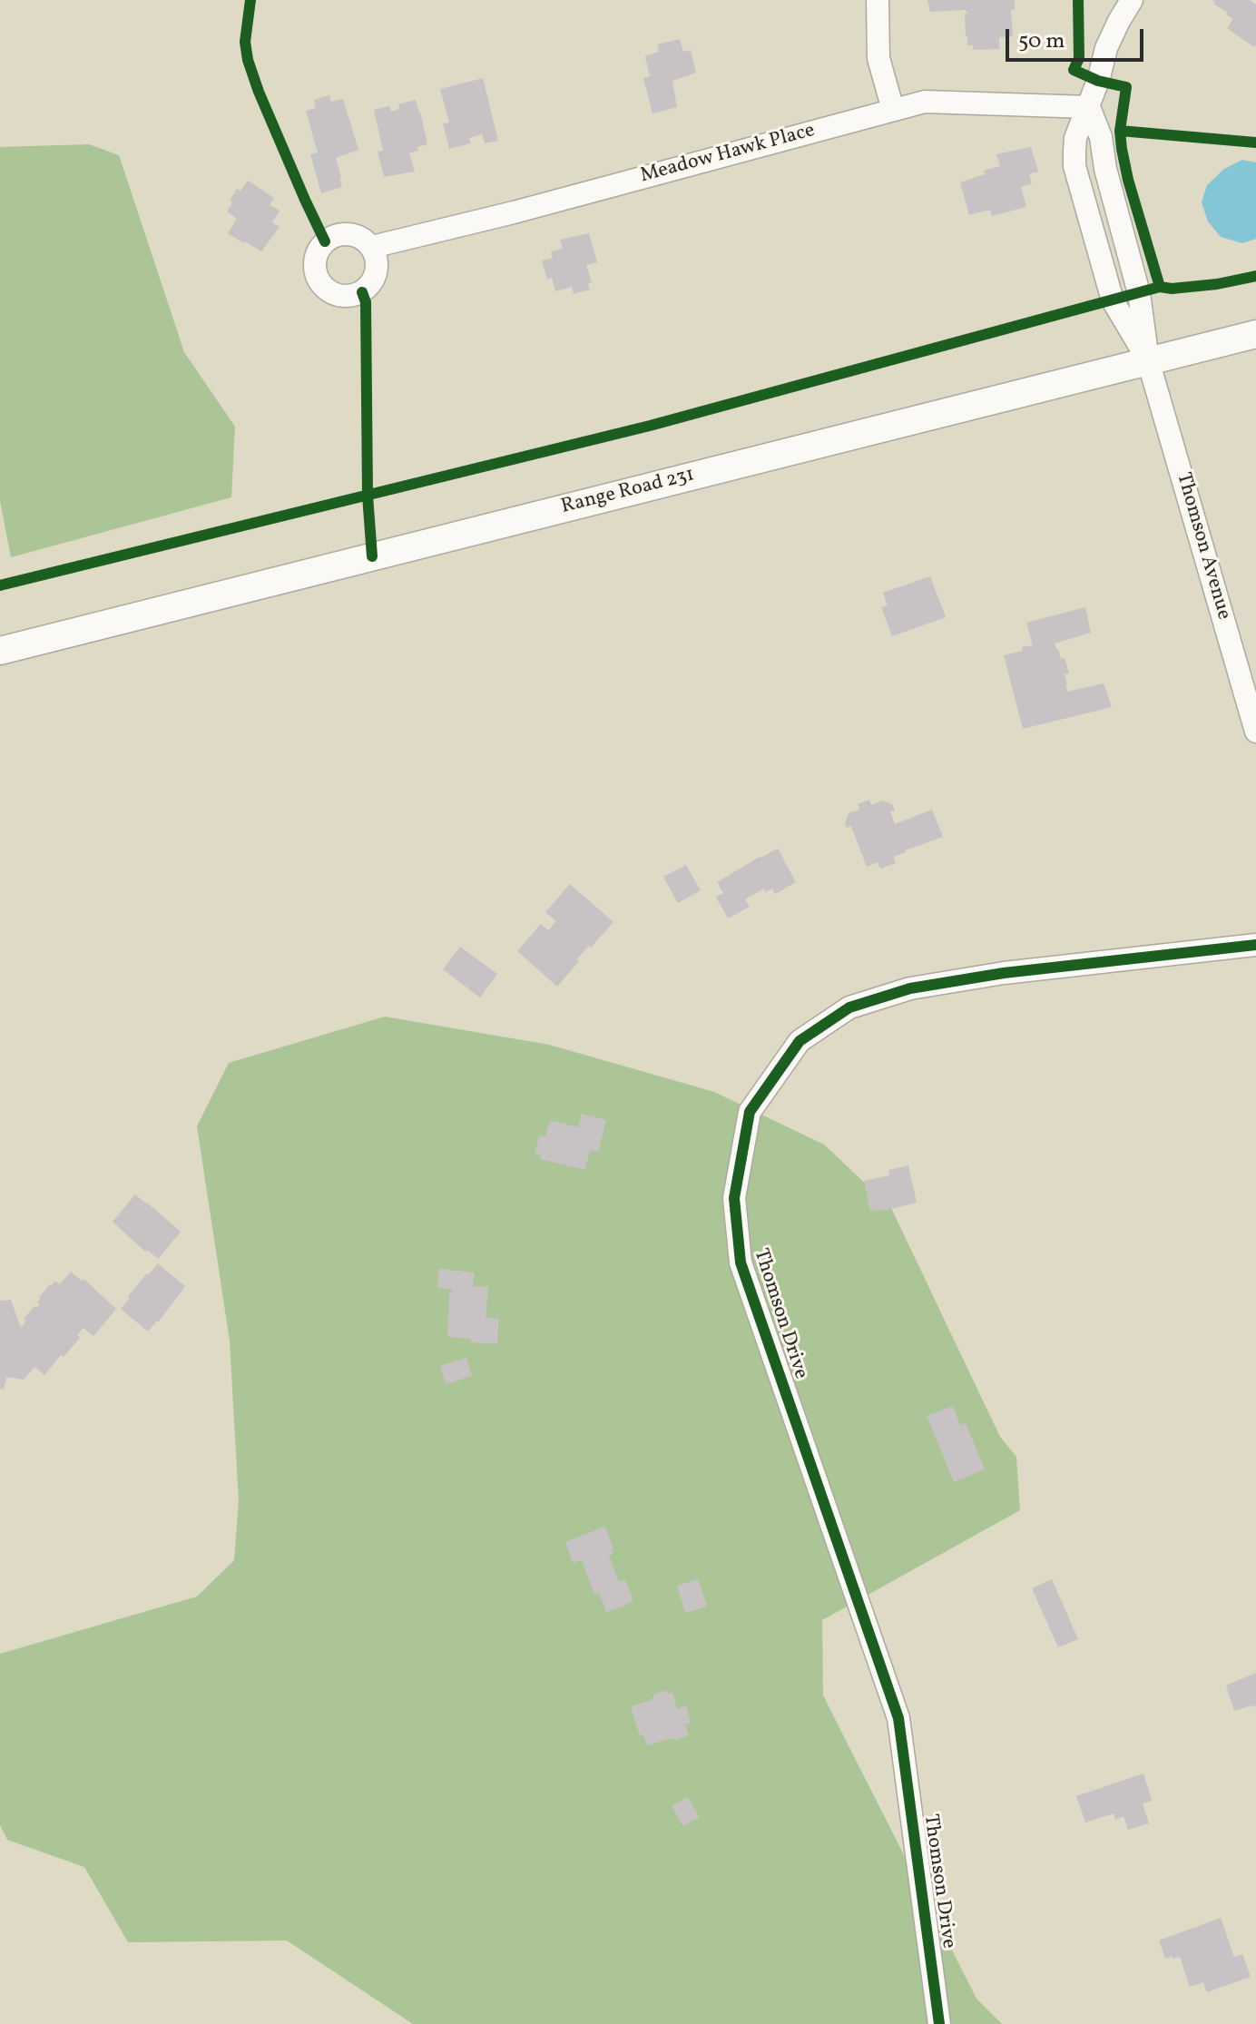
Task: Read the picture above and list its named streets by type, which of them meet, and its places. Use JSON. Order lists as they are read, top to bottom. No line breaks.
{"streets":{"street":["Meadow Hawk Place","Range Road 231","Thomson Avenue","Thomson Drive"]},"crossings":[["Meadow Hawk Place","Thomson Avenue"],["Range Road 231","Thomson Avenue"]],"scale_bar":"50 m"}
